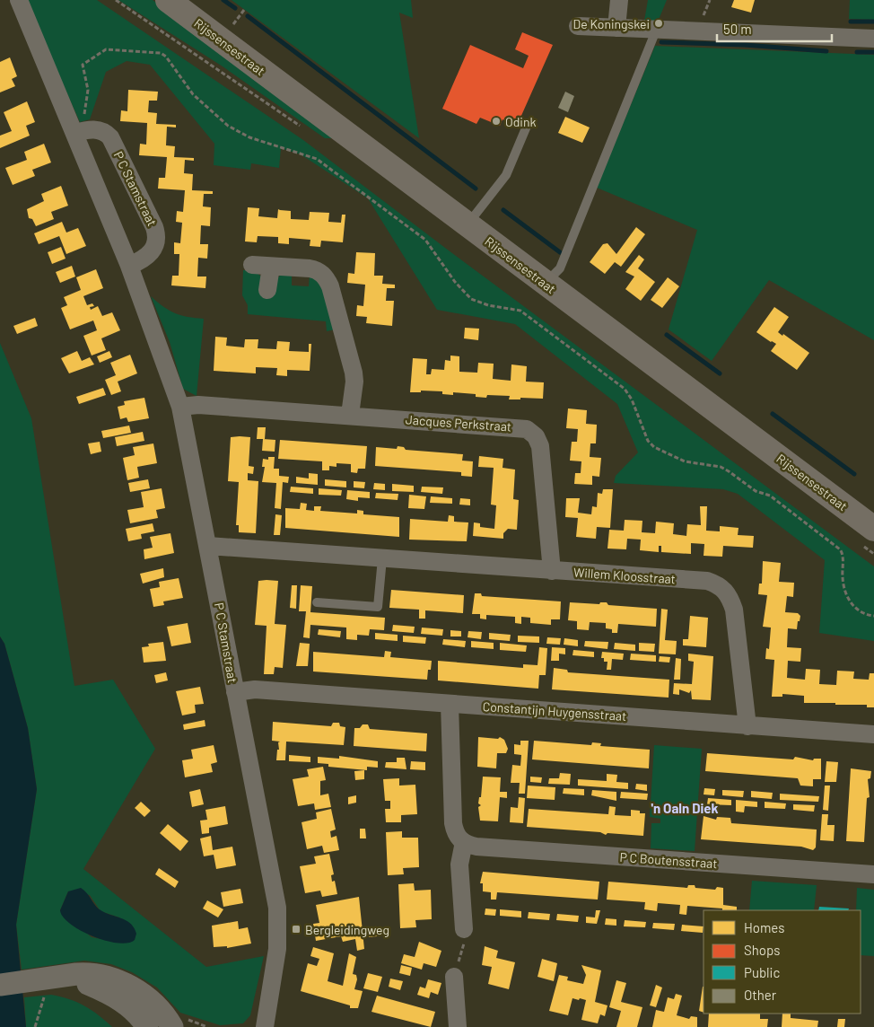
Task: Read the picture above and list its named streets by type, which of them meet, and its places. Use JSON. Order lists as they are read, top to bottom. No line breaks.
{"streets":{"main road":["Rijssensestraat"],"street":["P C Stamstraat","Jacques Perkstraat","Willem Kloosstraat","Constantijn Huygensstraat","P C Boutensstraat"]},"crossings":[["P C Stamstraat","Jacques Perkstraat"],["P C Stamstraat","Willem Kloosstraat"],["P C Stamstraat","Constantijn Huygensstraat"],["Jacques Perkstraat","Willem Kloosstraat"],["Willem Kloosstraat","Constantijn Huygensstraat"]],"districts":["'n Oaln Diek"],"places":{"other":["De Koningskei","Odink"],"transit":["Bergleidingweg"]},"legend":["Homes","Shops","Public","Other"],"scale_bar":"50 m"}
